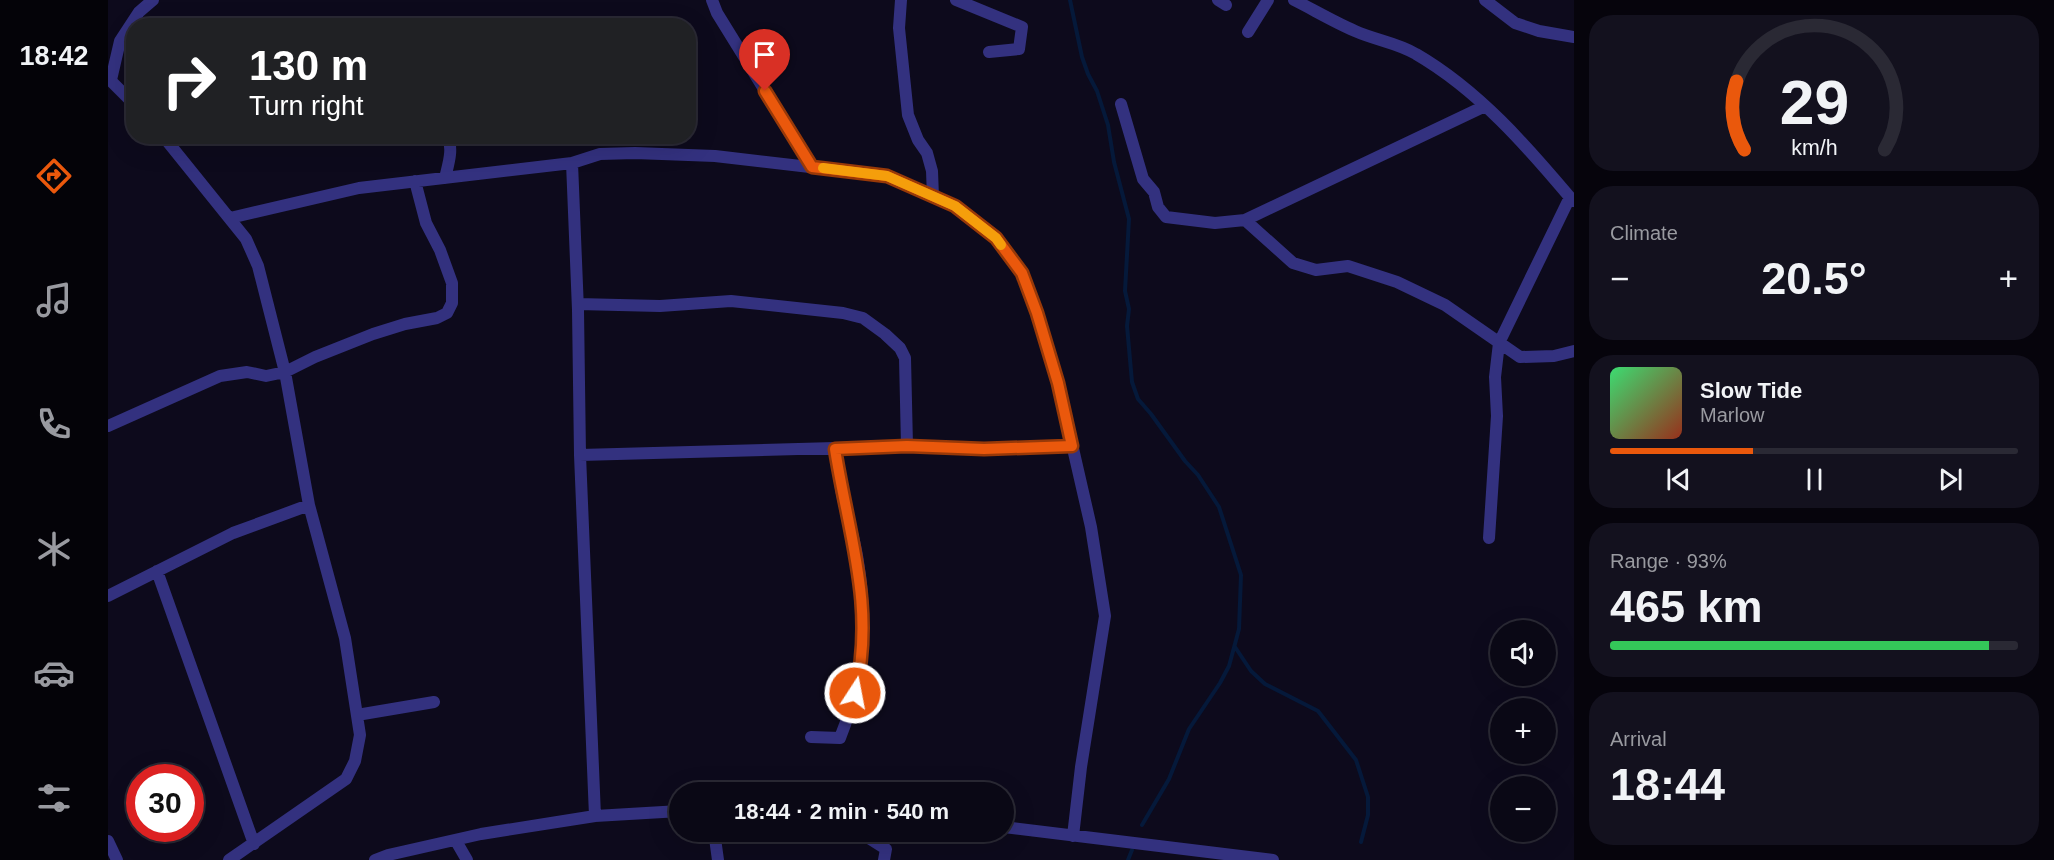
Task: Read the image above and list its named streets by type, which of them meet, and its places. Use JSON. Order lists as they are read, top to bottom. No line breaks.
{"page":{"tabs":"18:42","turn":["130 m","Turn right"],"tile":["Climate",["Range · 93%","465 km"],["Arrival","18:44"]],"heat":["−","20.5°","+"],"song":["Slow Tide","Marlow"],"map_buttons":["+","−"],"limit":"30","trip":"18:44 · 2 min · 540 m","gauge":["29","km/h"]}}
